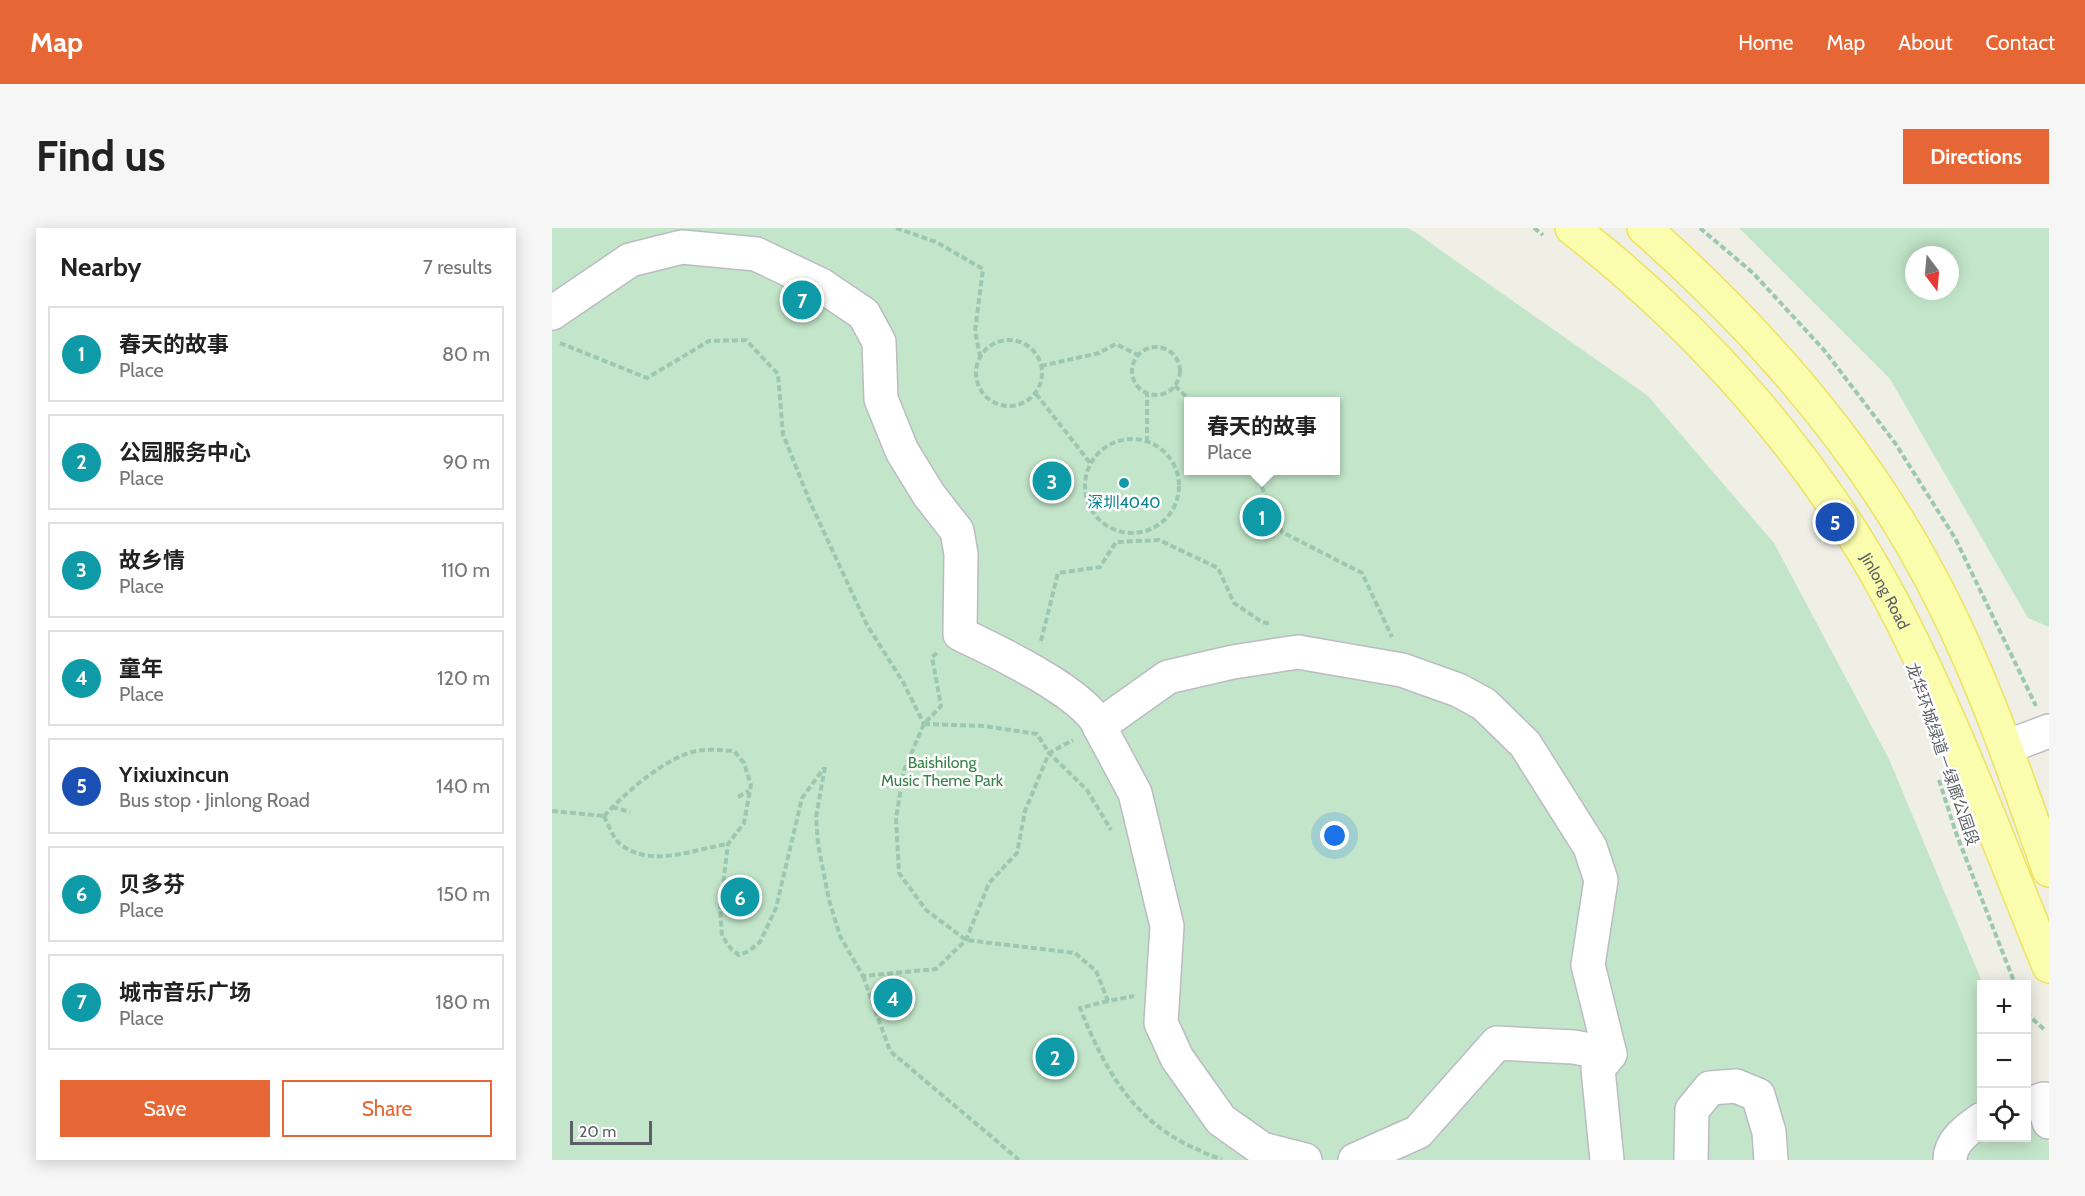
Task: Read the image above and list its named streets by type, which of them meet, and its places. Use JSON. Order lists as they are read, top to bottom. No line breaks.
{"streets":{"main road":["Jinlong Road"],"path":["龙华环城绿道－绿廊公园段"]},"parks":["Baishilong Music Theme Park"],"places":["深圳4040"],"scale_bar":"20 m","north":"bottom","page":{"header":"Map","nav":["Home","Map","About","Contact"],"buttons":["Directions",["Save","Share"]],"title":"Find us","heading":["Nearby","7 results"],"pins":["7","3","1","5","6","4","2"],"list":[{"mark":"1","name":"春天的故事","note":"Place","value":"80 m"},{"mark":"2","name":"公园服务中心","note":"Place","value":"90 m"},{"mark":"3","name":"故乡情","note":"Place","value":"110 m"},{"mark":"4","name":"童年","note":"Place","value":"120 m"},{"mark":"5","name":"Yixiuxincun","note":"Bus stop · Jinlong Road","value":"140 m"},{"mark":"6","name":"贝多芬","note":"Place","value":"150 m"},{"mark":"7","name":"城市音乐广场","note":"Place","value":"180 m"}],"popup":["春天的故事","Place"],"map_buttons":["+","−"],"scale":"20 m"}}
